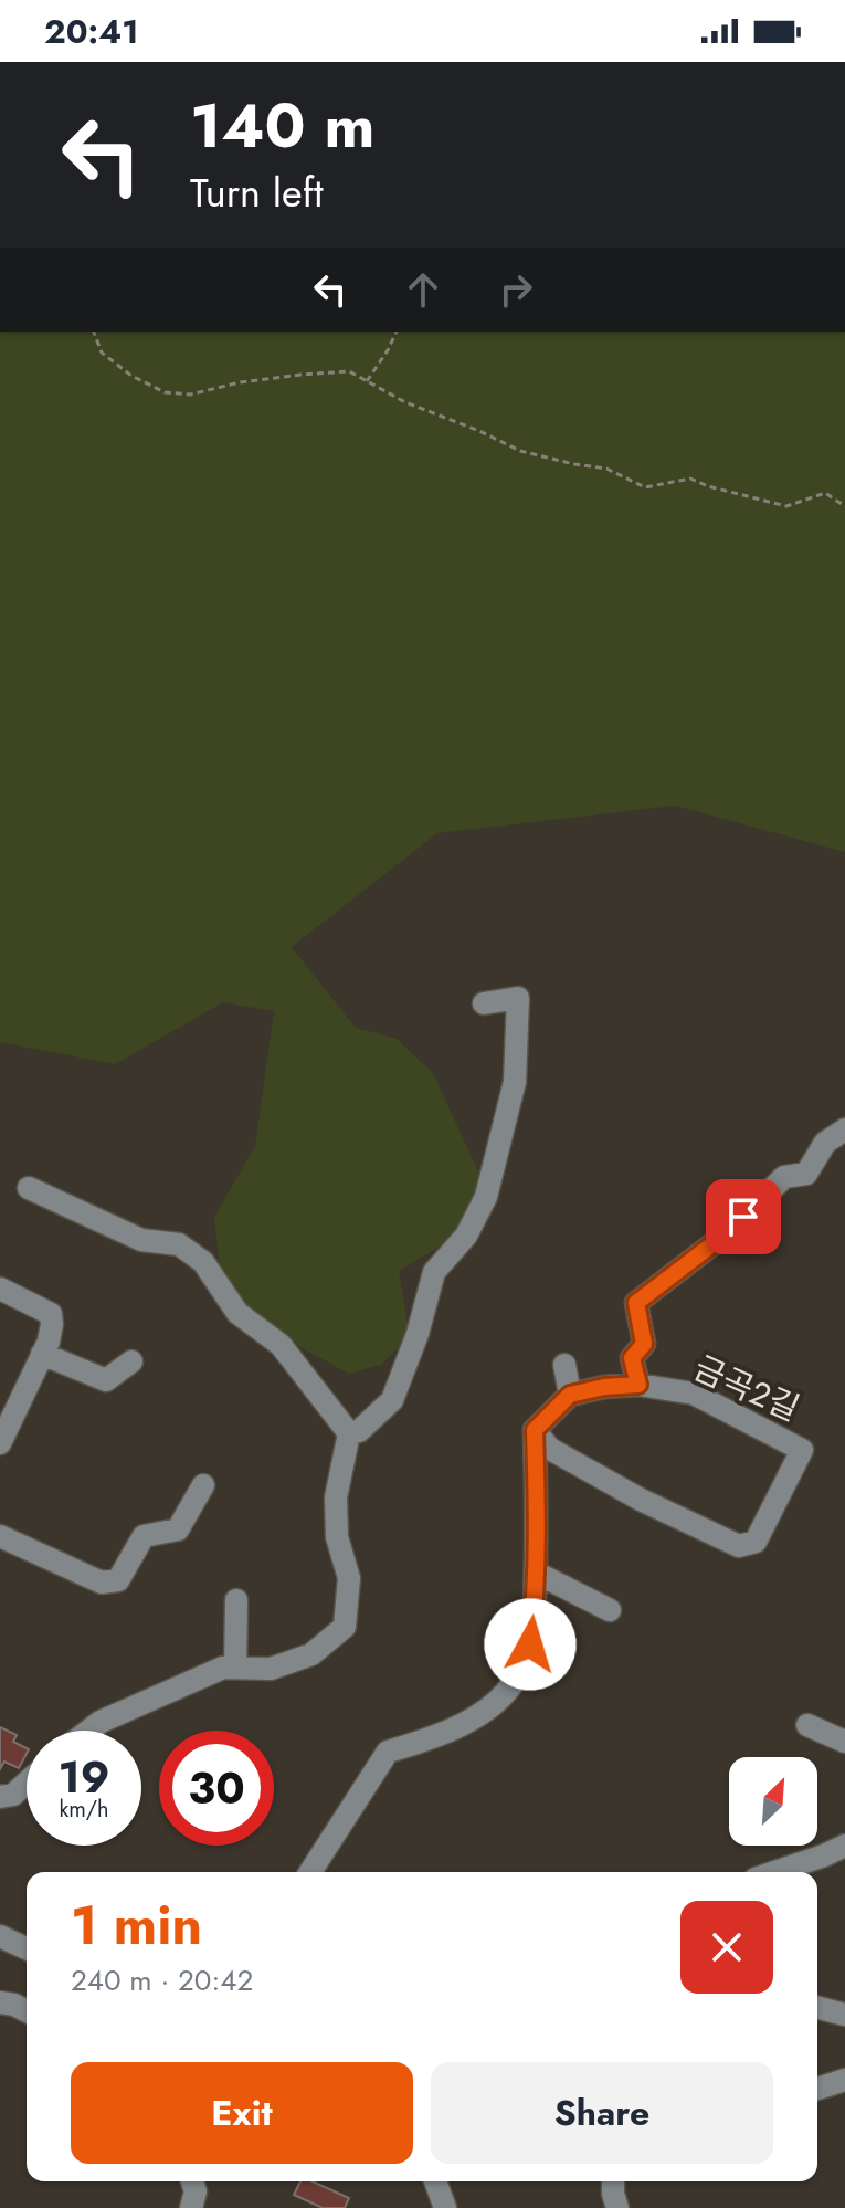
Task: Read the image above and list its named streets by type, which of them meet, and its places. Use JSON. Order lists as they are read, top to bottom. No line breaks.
{"streets":{"street":["금곡2길"]},"north":"top right","page":{"status":"20:41","turn":["140 m","Turn left"],"speed":"19 km/h","limit":"30","heading":["1 min","240 m · 20:42"],"buttons":["Exit","Share"]}}
